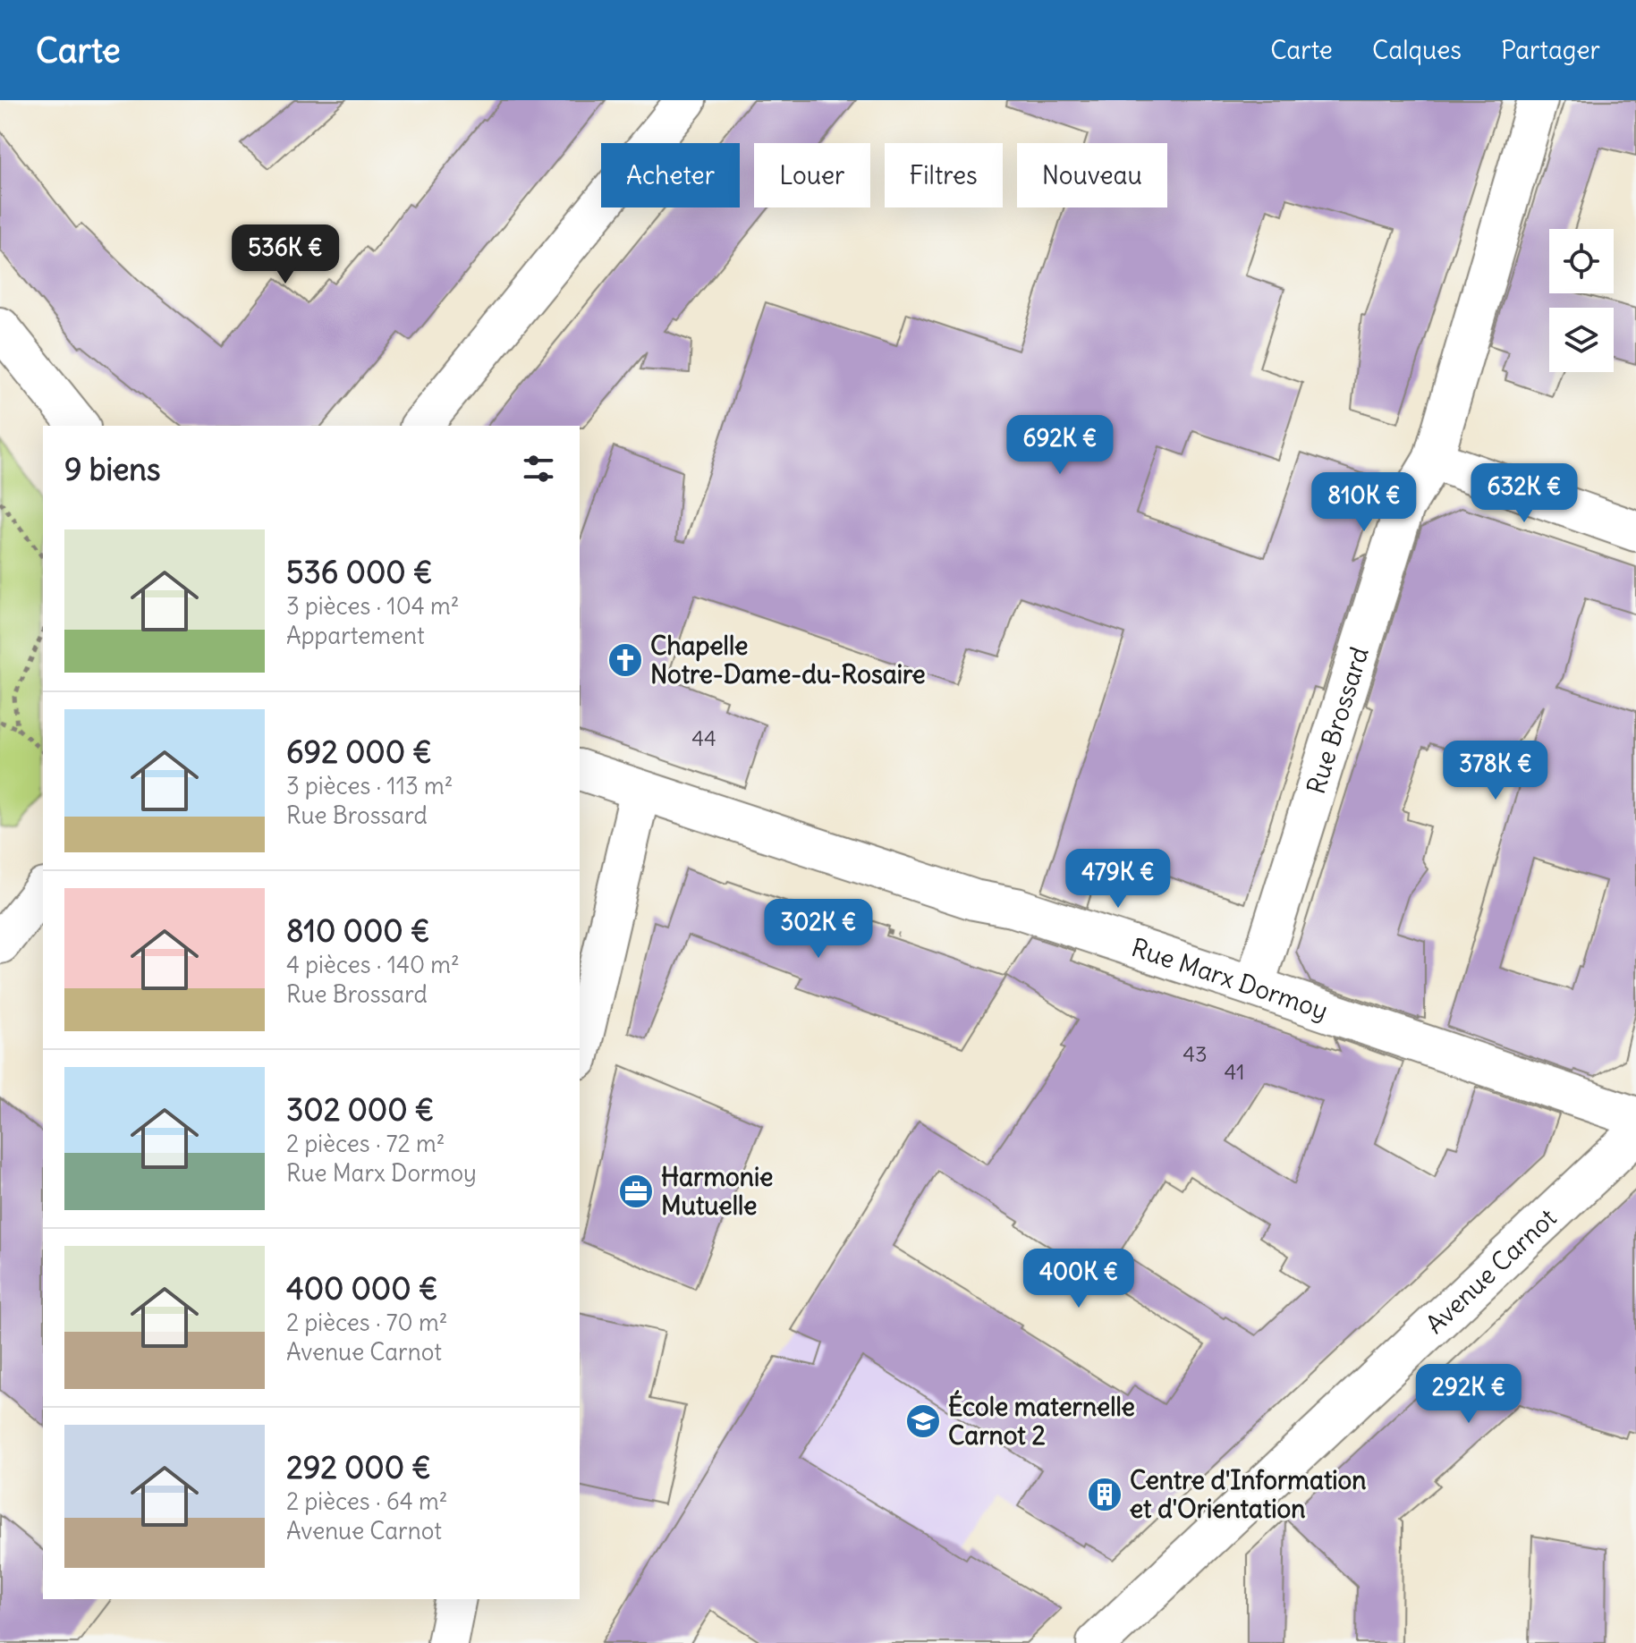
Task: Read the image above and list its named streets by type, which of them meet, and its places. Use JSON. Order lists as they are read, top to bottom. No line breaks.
{"streets":{"street":["Rue Brossard","Rue Marx Dormoy","Avenue Carnot"]},"crossings":[["Rue Brossard","Rue Marx Dormoy"]],"places":{"church":["Chapelle Notre-Dame-du-Rosaire"],"office":["Harmonie Mutuelle"],"school or university":["École maternelle Carnot 2"],"building":["Centre d'Information et d'Orientation"]},"house_numbers":["44","43","41"],"page":{"header":"Carte","nav":["Carte","Calques","Partager"],"chip":["Acheter","Louer","Filtres","Nouveau"],"price":["536K €","692K €","632K €","810K €","378K €","479K €","302K €","400K €","292K €"],"heading":"9 biens","list":[{"name":"536 000 €","note":"3 pièces · 104 m² · Appartement"},{"name":"692 000 €","note":"3 pièces · 113 m² · Rue Brossard"},{"name":"810 000 €","note":"4 pièces · 140 m² · Rue Brossard"},{"name":"302 000 €","note":"2 pièces · 72 m² · Rue Marx Dormoy"},{"name":"400 000 €","note":"2 pièces · 70 m² · Avenue Carnot"},{"name":"292 000 €","note":"2 pièces · 64 m² · Avenue Carnot"}]}}
